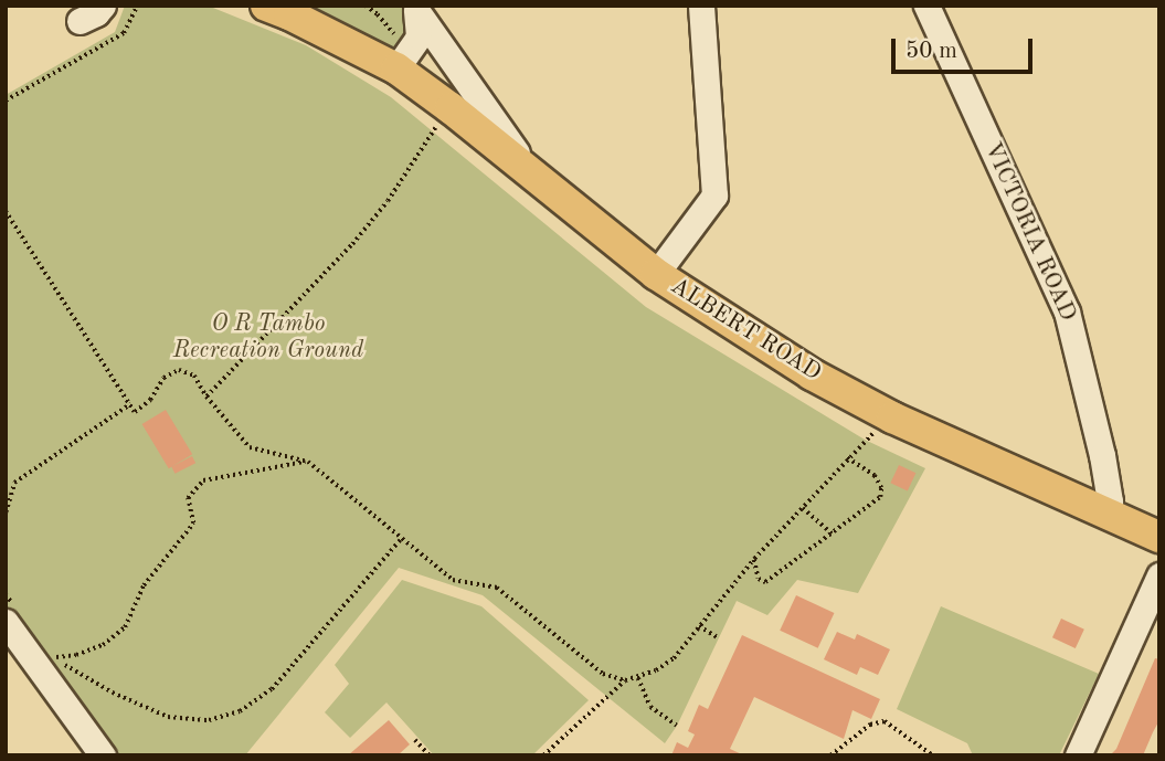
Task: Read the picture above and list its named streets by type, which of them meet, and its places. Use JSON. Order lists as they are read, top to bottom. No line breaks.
{"streets":{"main road":["ALBERT ROAD"],"street":["VICTORIA ROAD"]},"crossings":[["VICTORIA ROAD","ALBERT ROAD"]],"parks":["O R Tambo Recreation Ground"],"scale_bar":"50 m"}
